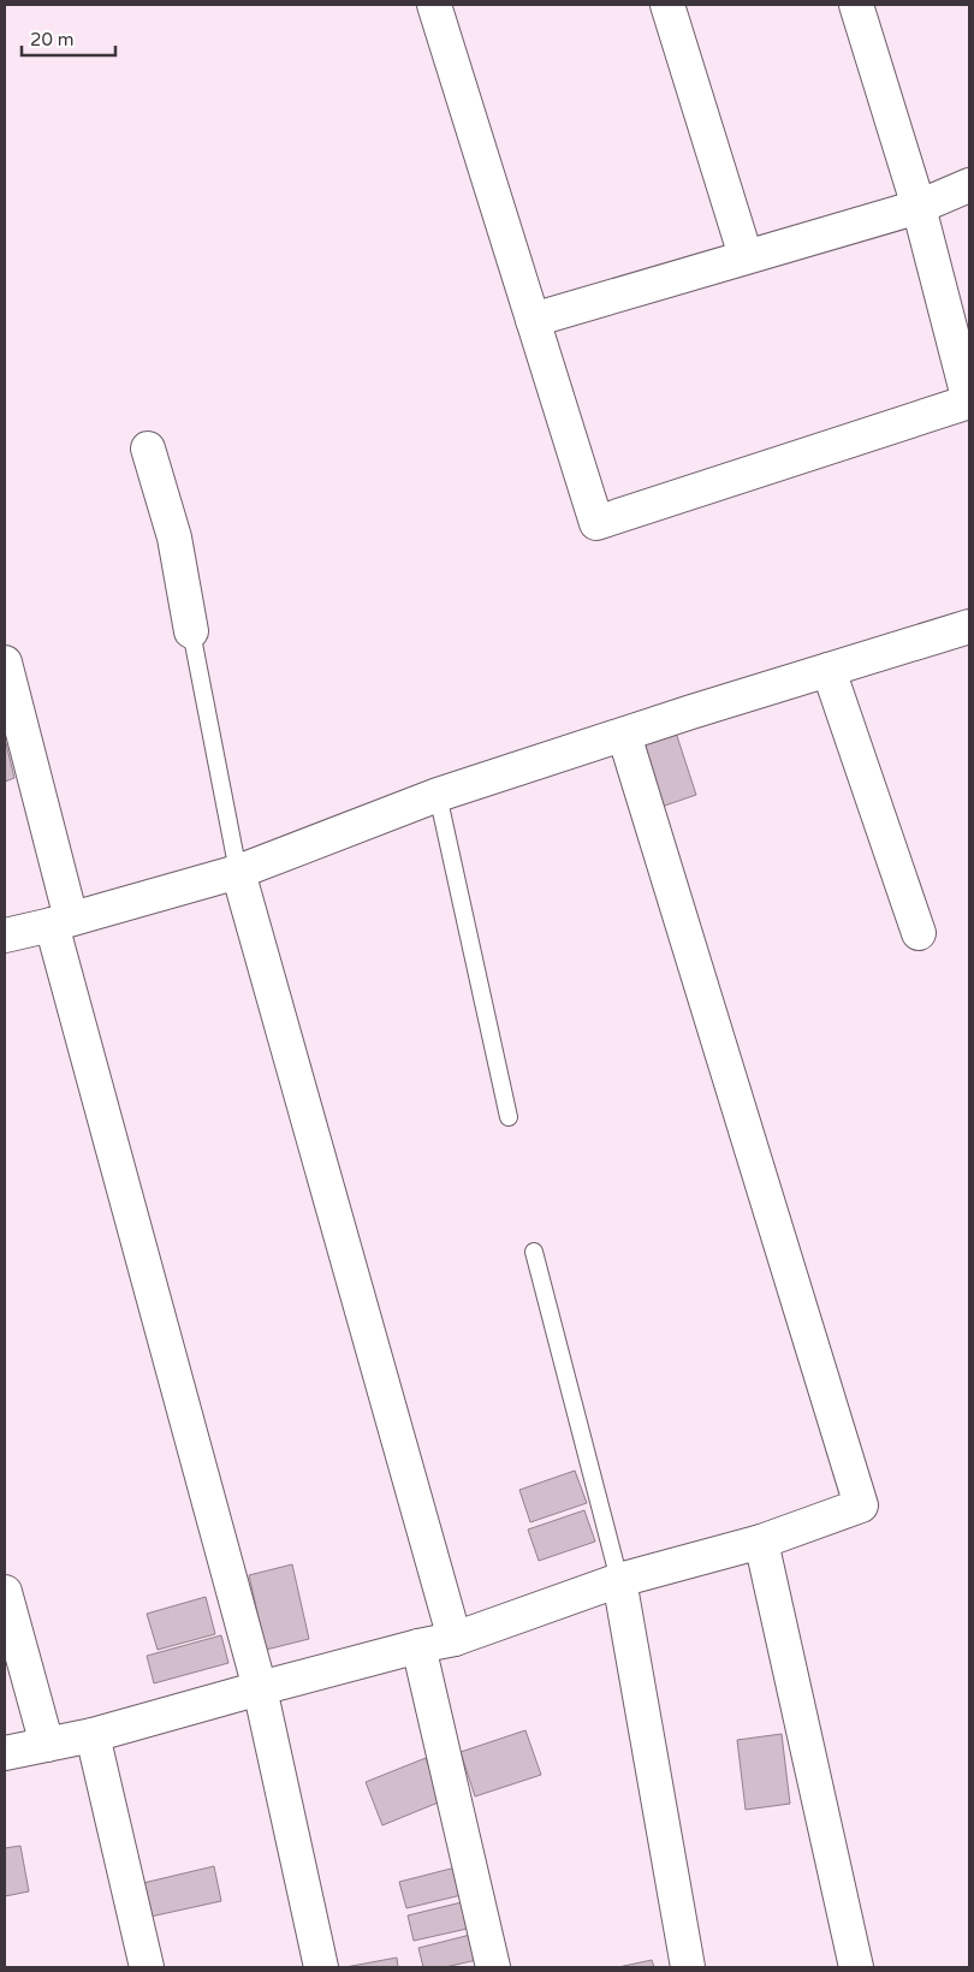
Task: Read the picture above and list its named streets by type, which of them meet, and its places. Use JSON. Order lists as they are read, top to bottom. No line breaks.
{"scale_bar":"20 m"}
